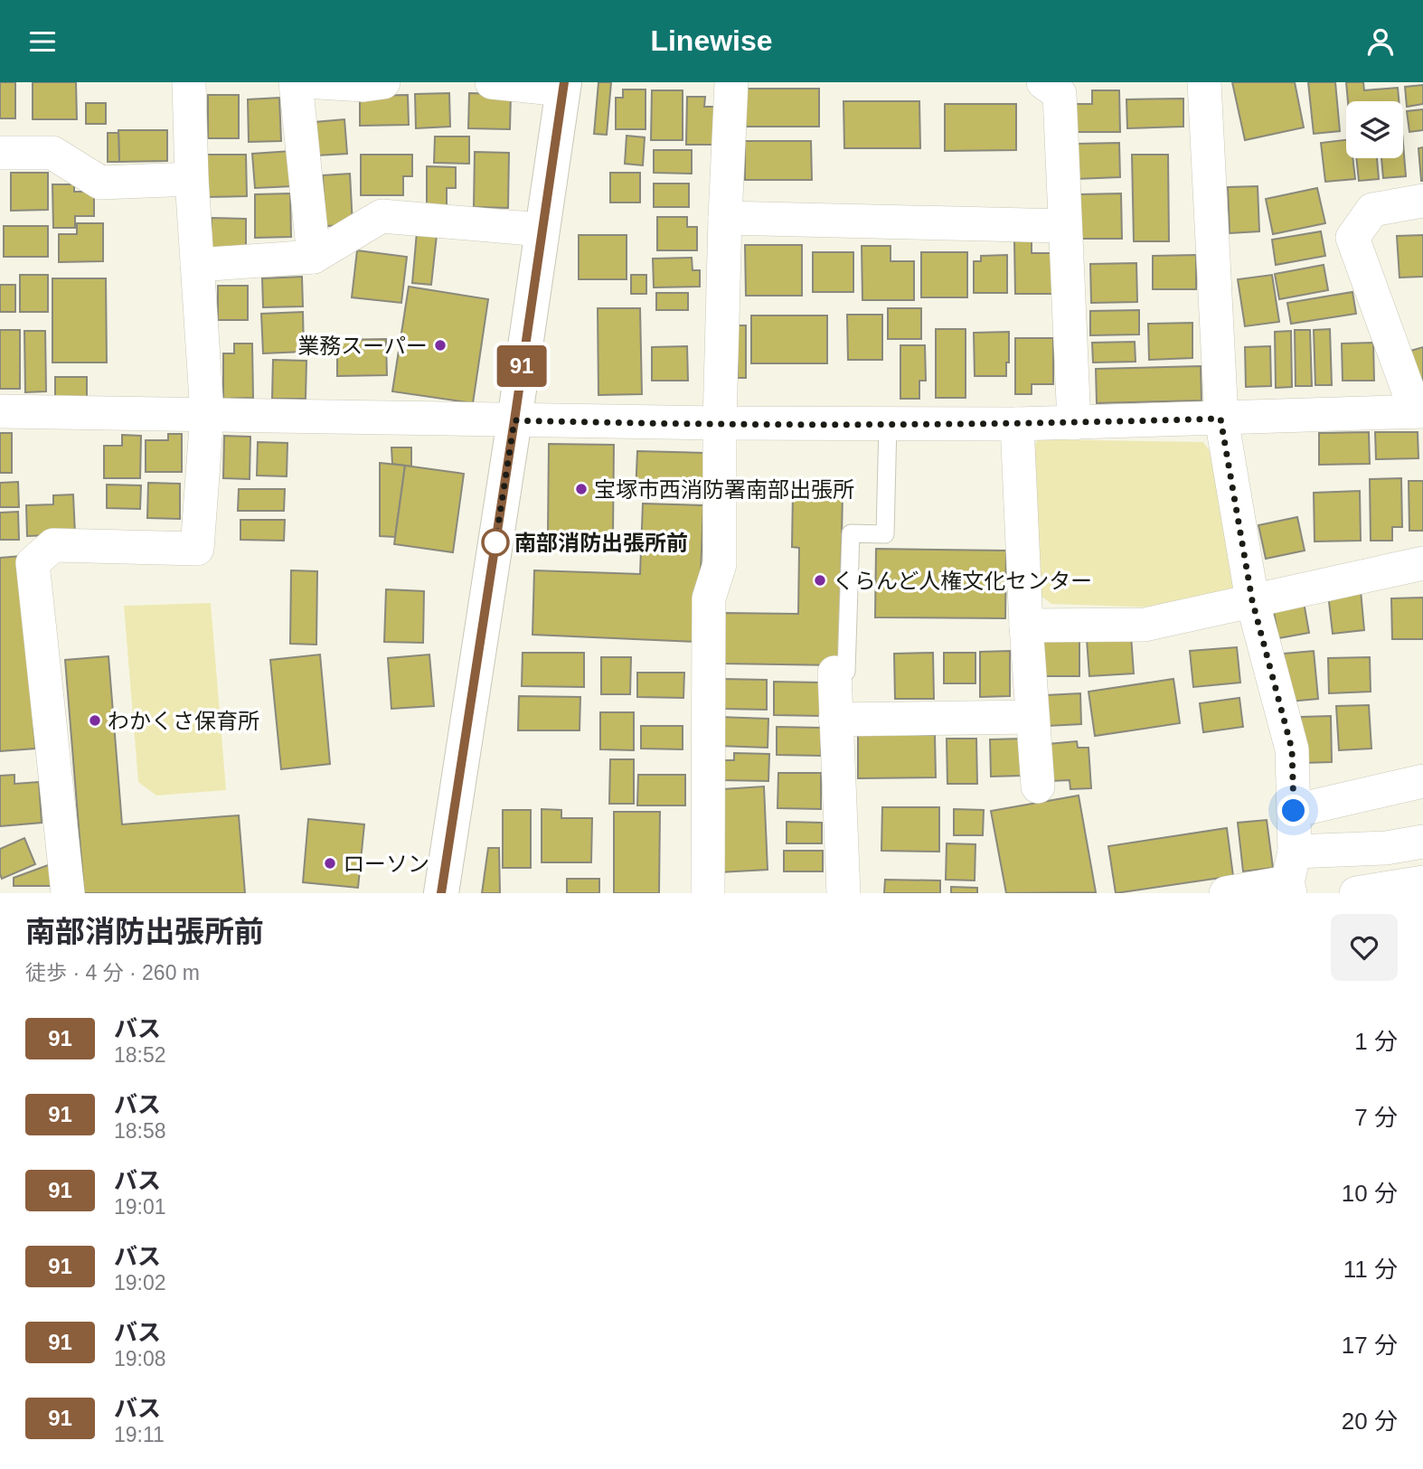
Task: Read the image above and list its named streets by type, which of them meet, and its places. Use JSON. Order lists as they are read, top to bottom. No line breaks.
{"places":["業務スーパー","宝塚市西消防署南部出張所","南部消防出張所前","くらんど人権文化センター","わかくさ保育所","ローソン"],"lines":["bus line 91"],"page":{"header":"Linewise","on_map":"91","heading":["南部消防出張所前","徒歩 · 4 分 · 260 m"],"list":[{"mark":"91","name":"バス","note":"18:52","value":"1 分"},{"mark":"91","name":"バス","note":"18:58","value":"7 分"},{"mark":"91","name":"バス","note":"19:01","value":"10 分"},{"mark":"91","name":"バス","note":"19:02","value":"11 分"},{"mark":"91","name":"バス","note":"19:08","value":"17 分"},{"mark":"91","name":"バス","note":"19:11","value":"20 分"}]}}
